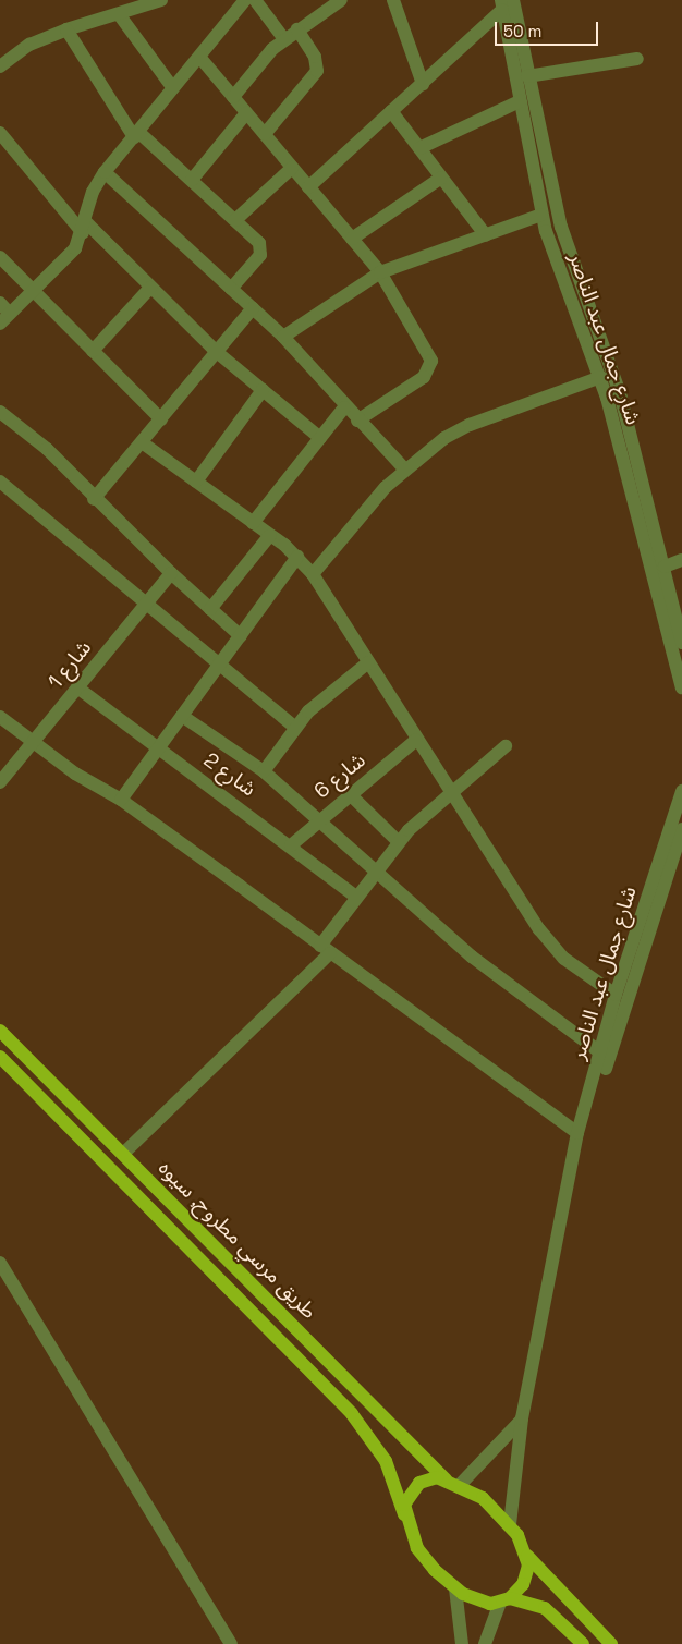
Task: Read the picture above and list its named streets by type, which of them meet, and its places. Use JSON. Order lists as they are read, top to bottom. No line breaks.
{"streets":{"main road":["طريق مرسي مطروح, سيوه"],"street":["شارع جمال عبد الناصر","شارع 1","شارع 2","شارع 6"]},"crossings":[["شارع جمال عبد الناصر","طريق مرسي مطروح, سيوه"],["شارع 1","شارع 2"],["شارع 2","شارع 6"]],"scale_bar":"50 m"}
